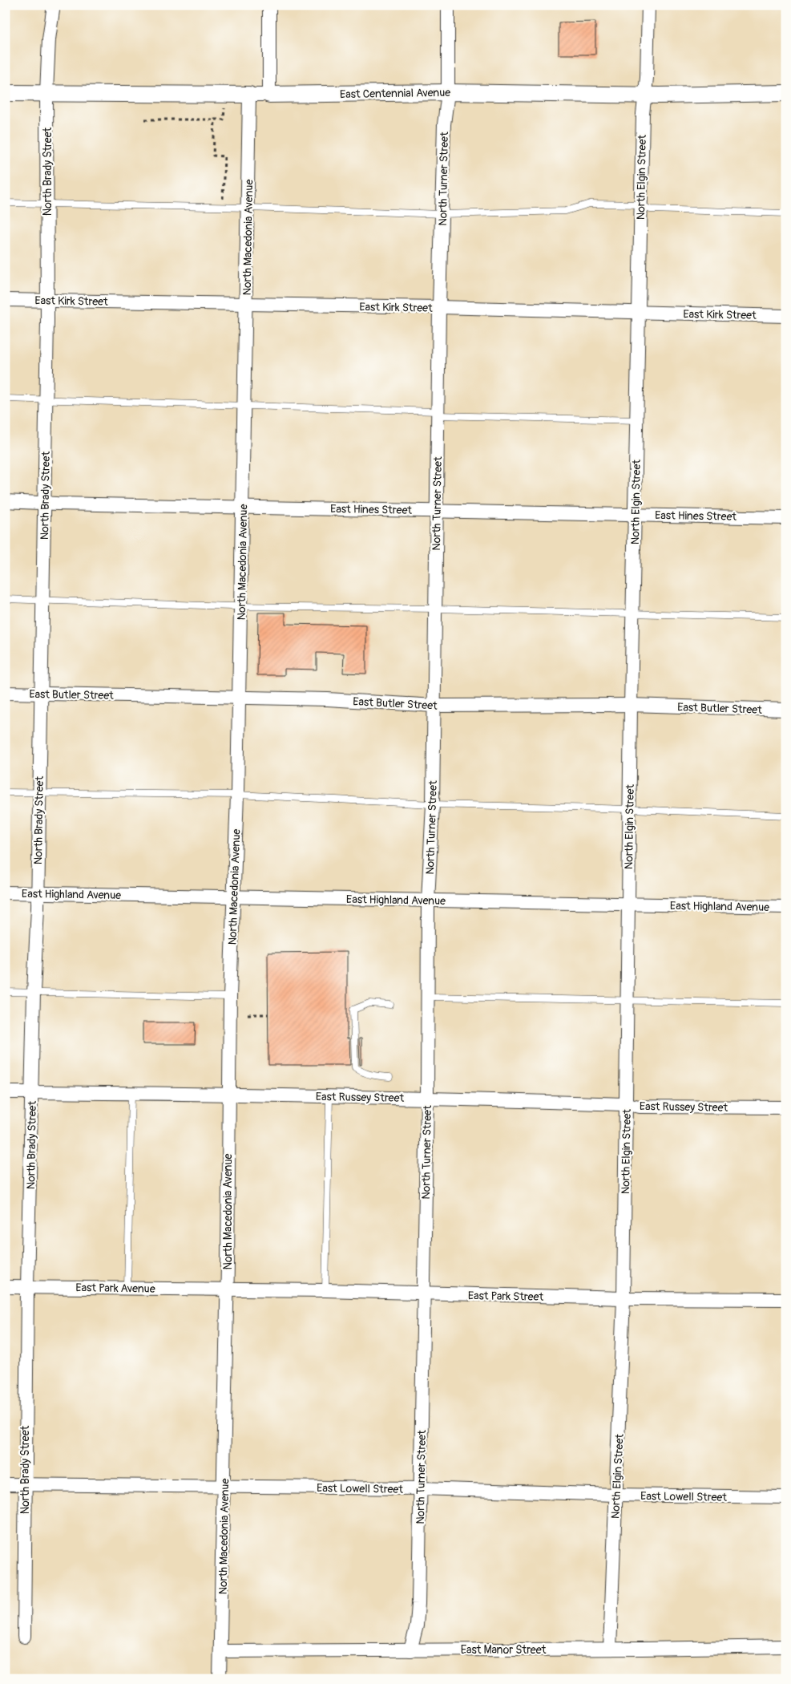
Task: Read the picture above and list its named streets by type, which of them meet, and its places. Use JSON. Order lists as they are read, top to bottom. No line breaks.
{"streets":{"street":["East Centennial Avenue","North Brady Street","North Elgin Street","North Turner Street","North Macedonia Avenue","East Kirk Street","East Hines Street","East Butler Street","East Highland Avenue","East Russey Street","East Park Avenue","East Park Street","East Lowell Street","East Manor Street"]},"crossings":[["East Centennial Avenue","North Brady Street"],["East Centennial Avenue","North Elgin Street"],["East Centennial Avenue","North Turner Street"],["East Centennial Avenue","North Macedonia Avenue"],["North Brady Street","East Kirk Street"],["North Brady Street","East Hines Street"],["North Brady Street","East Butler Street"],["North Brady Street","East Highland Avenue"],["North Brady Street","East Russey Street"],["North Brady Street","East Park Avenue"],["North Brady Street","East Lowell Street"],["North Elgin Street","East Kirk Street"],["North Elgin Street","East Hines Street"],["North Elgin Street","East Butler Street"],["North Elgin Street","East Highland Avenue"],["North Elgin Street","East Russey Street"],["North Elgin Street","East Park Street"],["North Elgin Street","East Lowell Street"],["North Elgin Street","East Manor Street"],["North Turner Street","East Kirk Street"],["North Turner Street","East Hines Street"],["North Turner Street","East Butler Street"],["North Turner Street","East Highland Avenue"],["North Turner Street","East Russey Street"],["North Turner Street","East Park Street"],["North Turner Street","East Lowell Street"],["North Turner Street","East Manor Street"],["North Macedonia Avenue","East Kirk Street"],["North Macedonia Avenue","East Hines Street"],["North Macedonia Avenue","East Butler Street"],["North Macedonia Avenue","East Highland Avenue"],["North Macedonia Avenue","East Russey Street"],["North Macedonia Avenue","East Park Avenue"],["North Macedonia Avenue","East Park Street"],["North Macedonia Avenue","East Lowell Street"],["North Macedonia Avenue","East Manor Street"],["East Park Avenue","East Park Street"]]}
